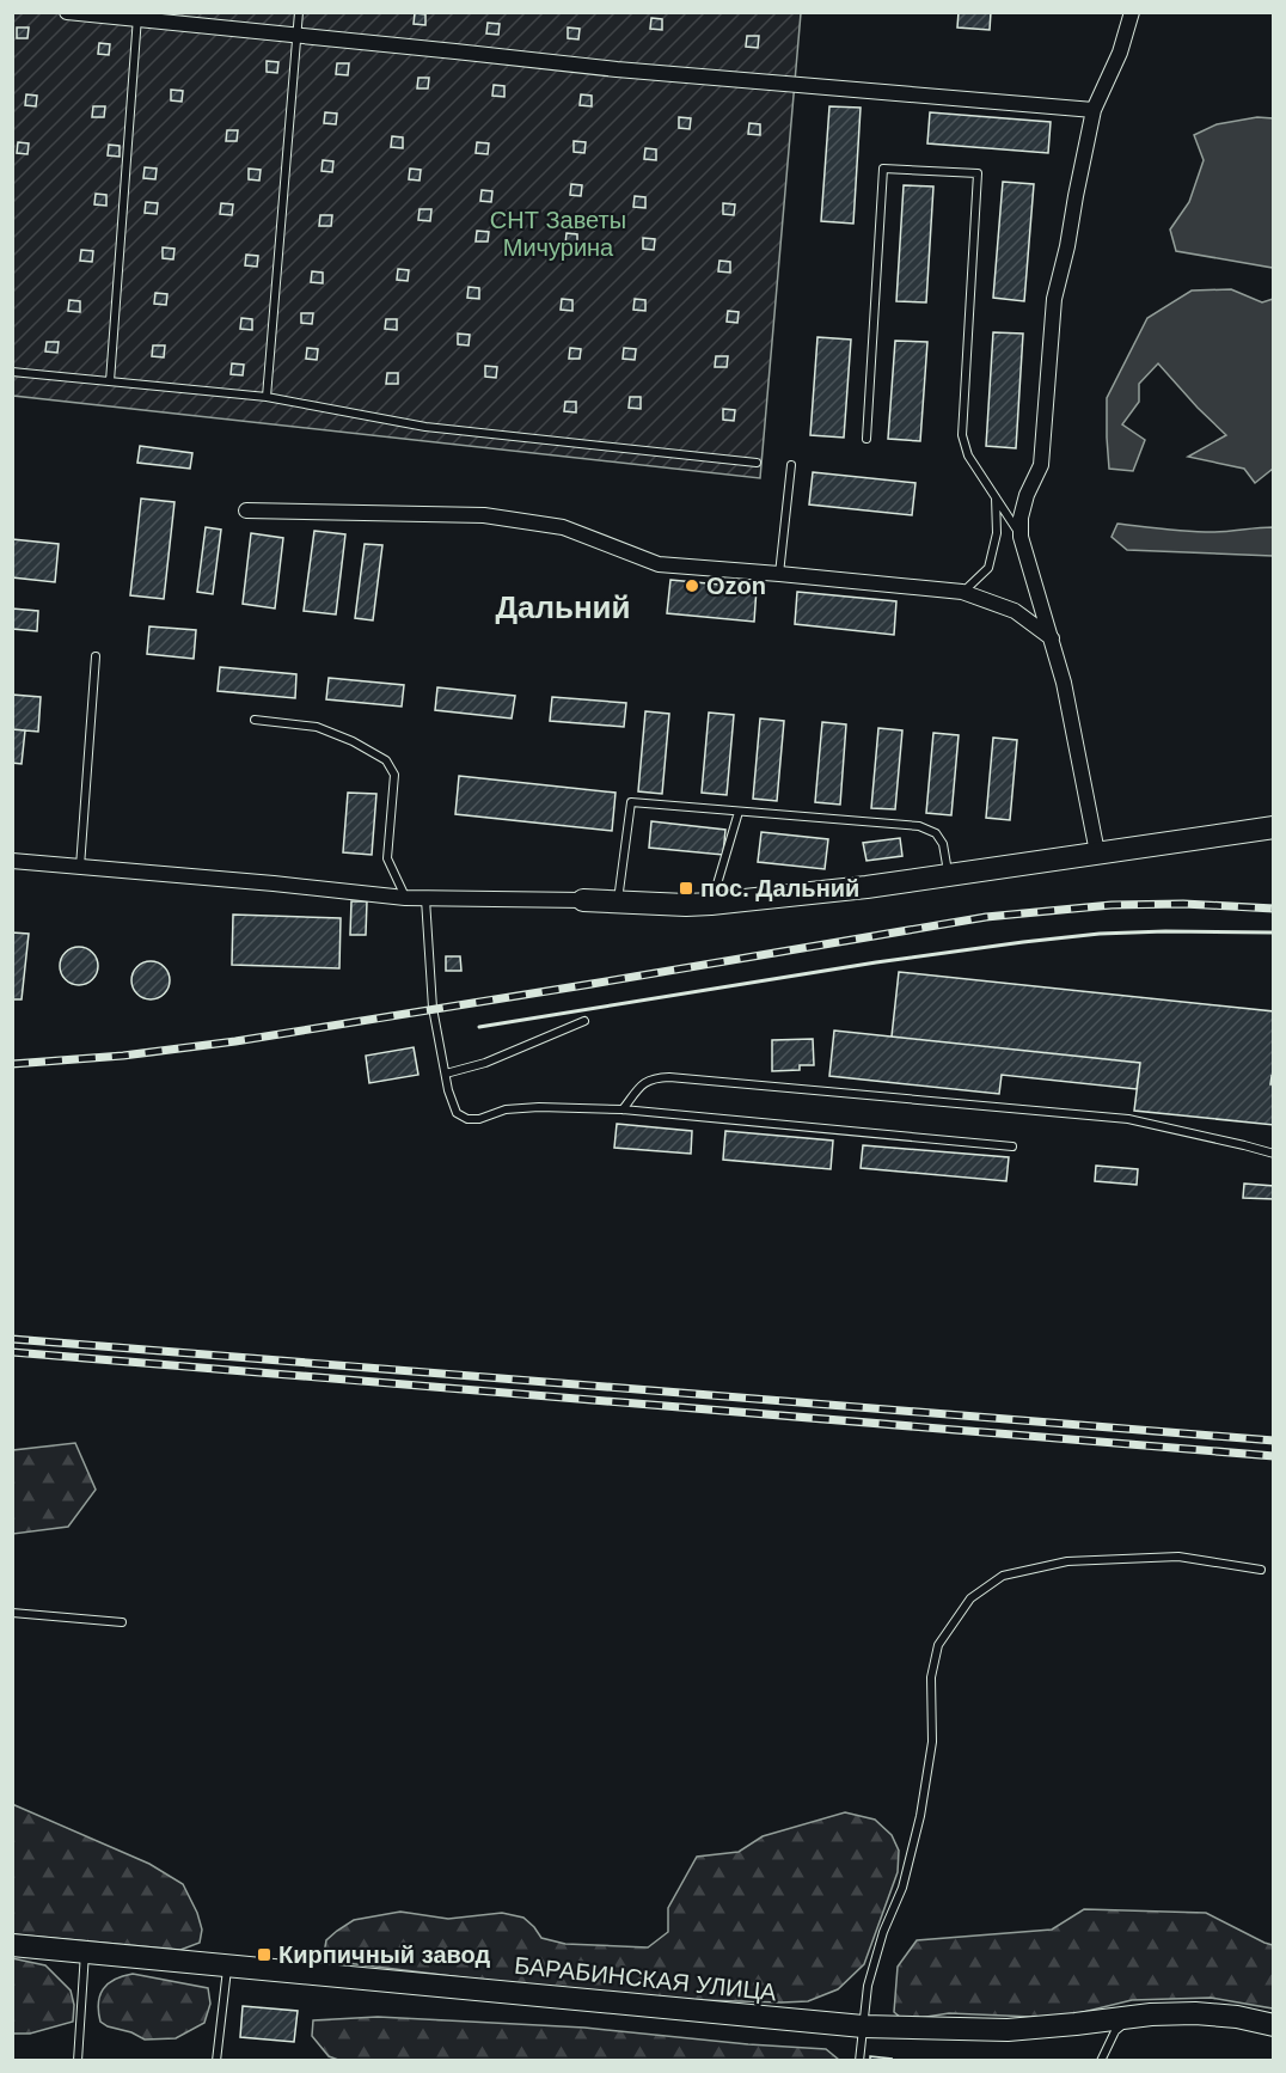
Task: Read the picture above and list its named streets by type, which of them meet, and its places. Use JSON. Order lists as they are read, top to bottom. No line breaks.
{"streets":{"street":["БАРАБИНСКАЯ УЛИЦА"]},"districts":["Дальний"],"parks":["СНТ Заветы Мичурина"],"places":{"other":["Ozon"],"transit":["пос. Дальний","Кирпичный завод"]}}
